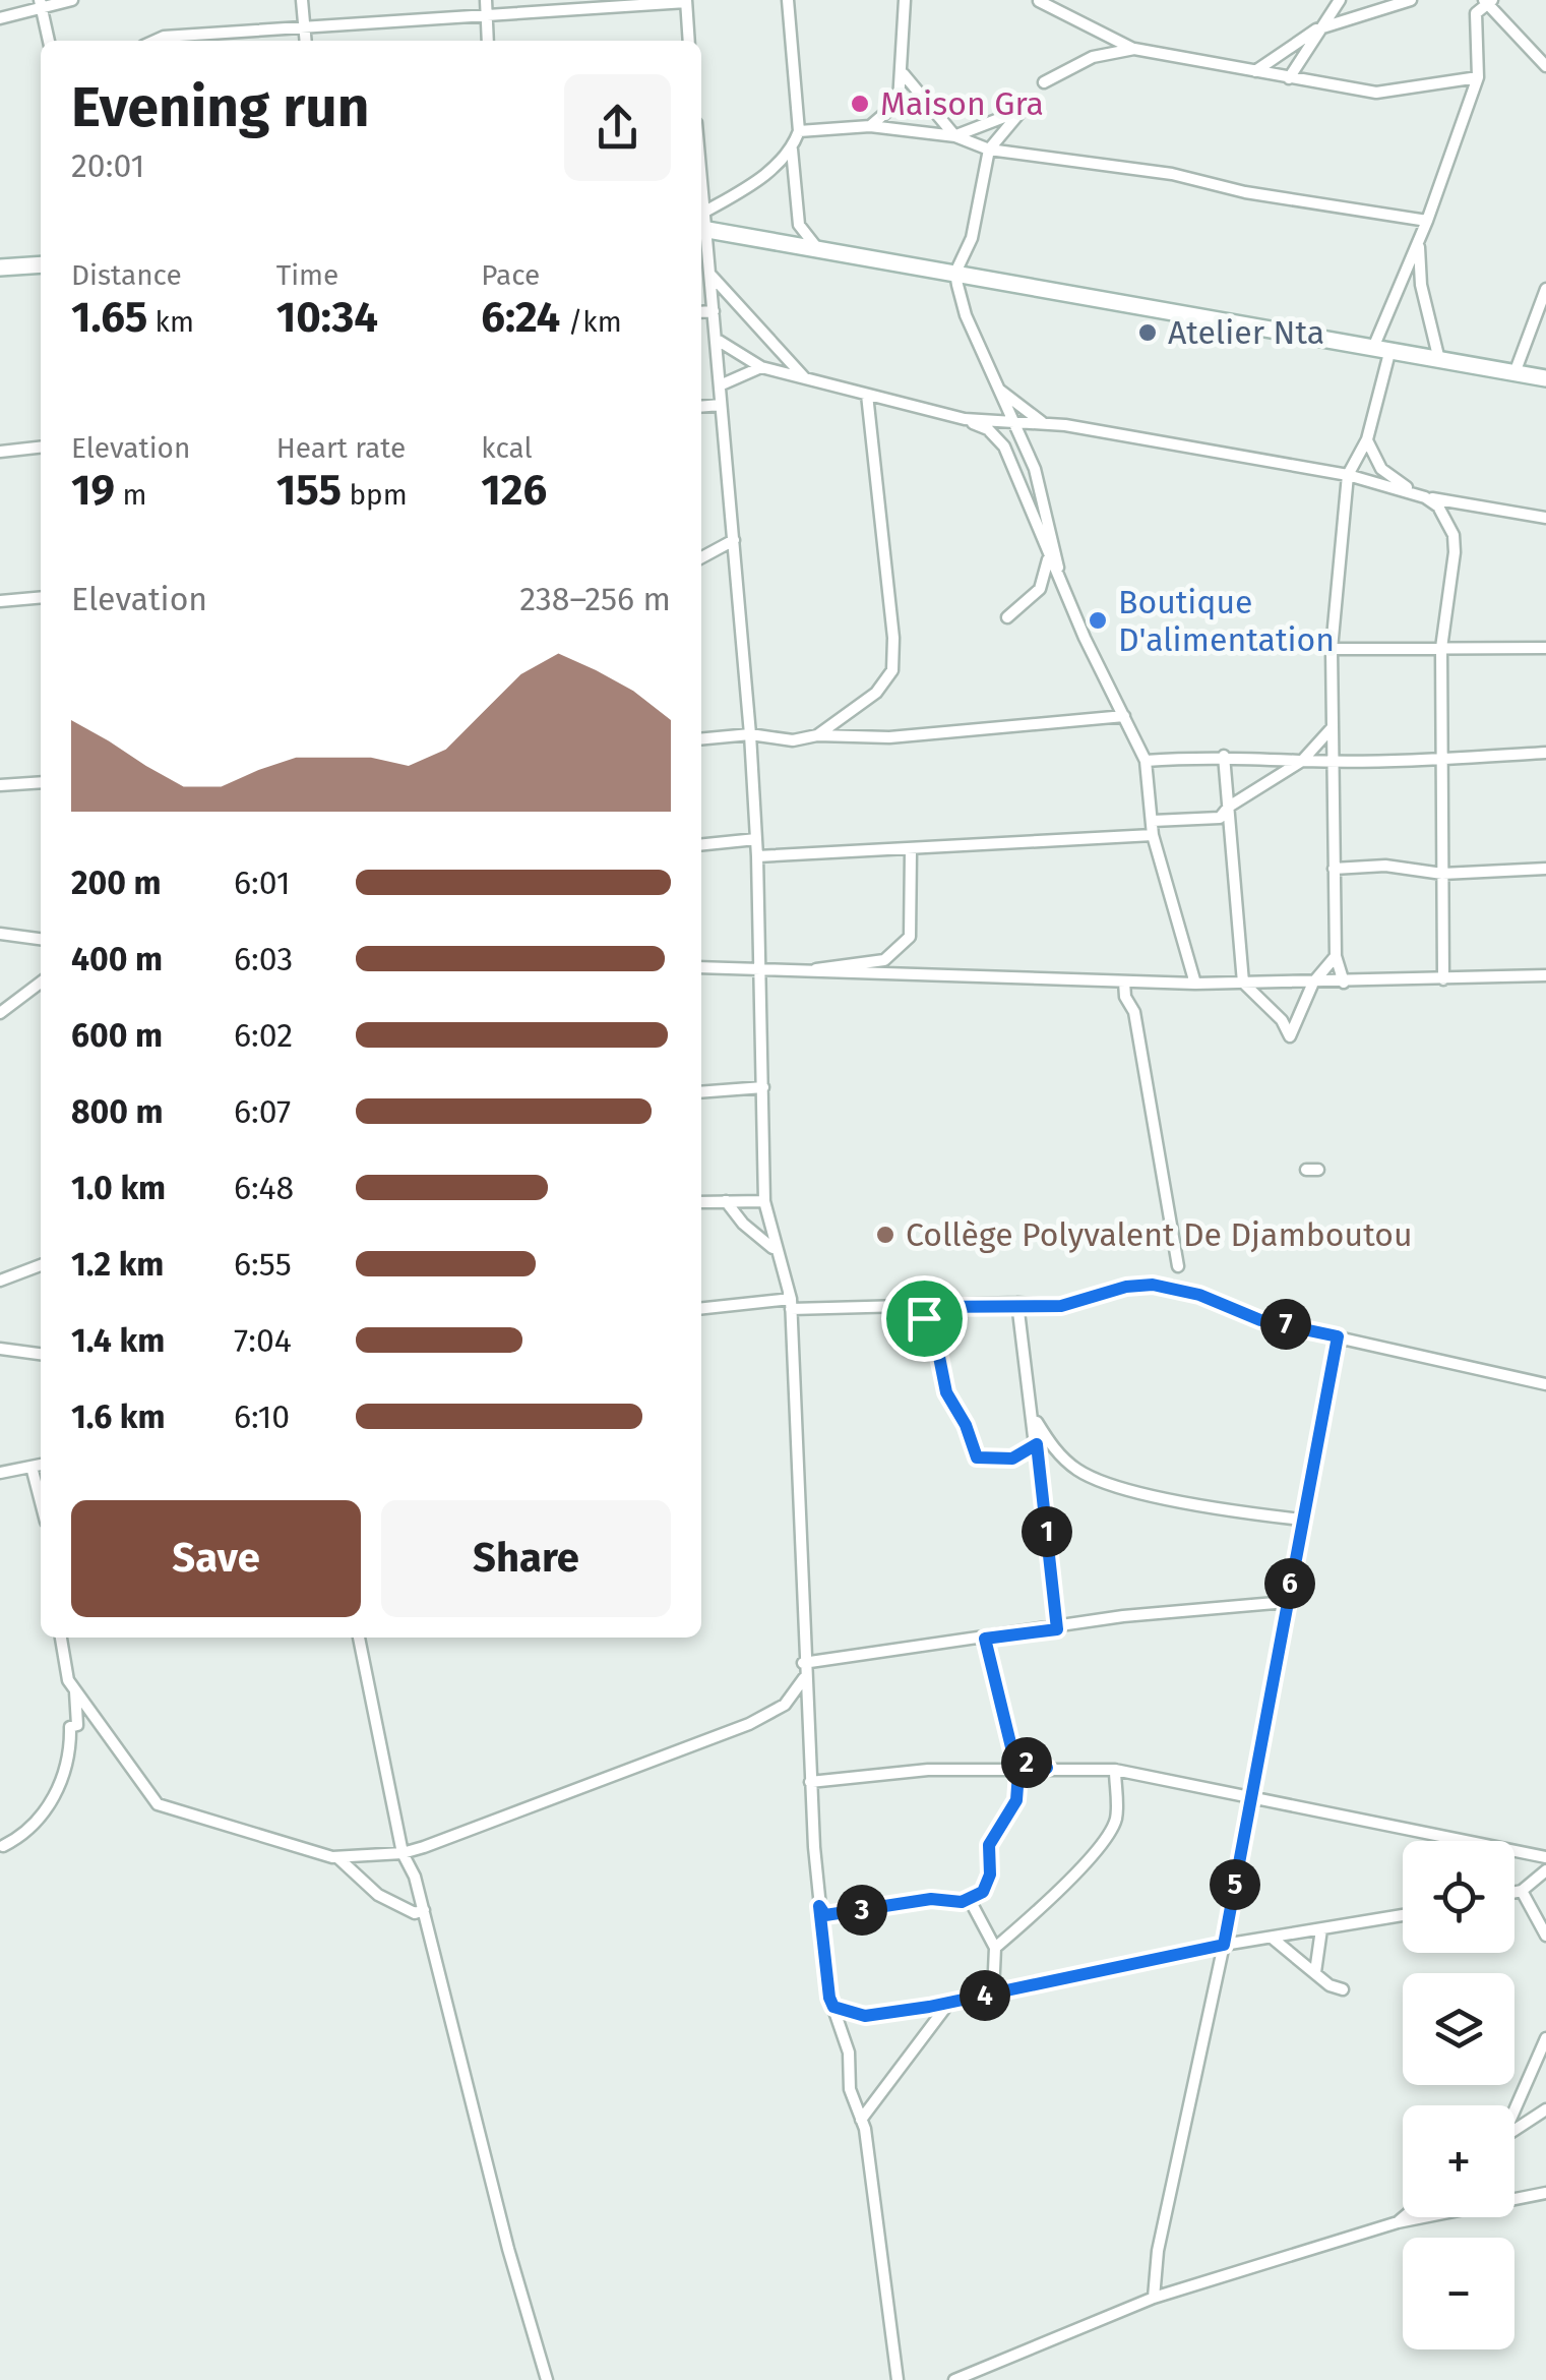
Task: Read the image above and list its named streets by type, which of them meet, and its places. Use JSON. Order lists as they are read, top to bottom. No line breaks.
{"places":["Maison Gra","Atelier Nta","Boutique D'alimentation","Collège Polyvalent De Djamboutou"],"page":{"heading":["Evening run","20:01"],"stats":[["Distance","1.65 km"],["Time","10:34"],["Pace","6:24 /km"],["Elevation","19 m"],["Heart rate","155 bpm"],["kcal","126"]],"chart":["Elevation","238–256 m"],"list":[{"name":"200 m","note":"6:01"},{"name":"400 m","note":"6:03"},{"name":"600 m","note":"6:02"},{"name":"800 m","note":"6:07"},{"name":"1.0 km","note":"6:48"},{"name":"1.2 km","note":"6:55"},{"name":"1.4 km","note":"7:04"},{"name":"1.6 km","note":"6:10"}],"pins":["7","1","6","2","5","3","4"],"buttons":["Save","Share"],"map_buttons":["+","−"]}}
